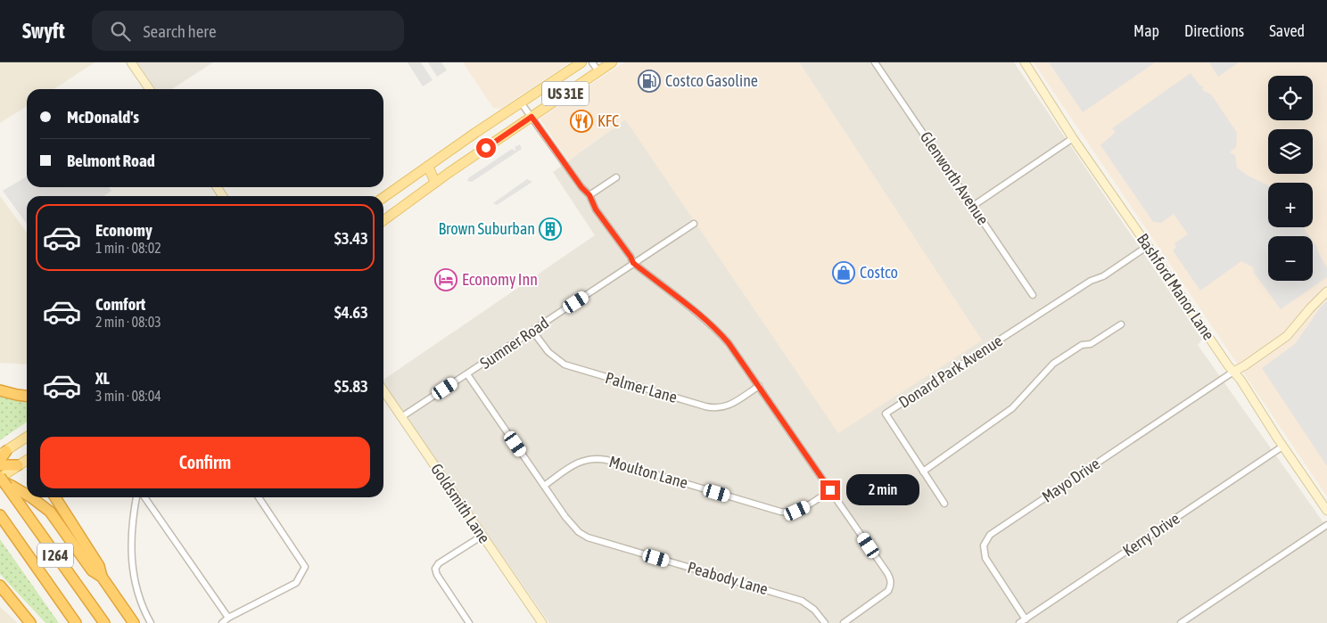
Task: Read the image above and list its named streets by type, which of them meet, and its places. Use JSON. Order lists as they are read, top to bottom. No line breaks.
{"streets":{"highway":["I 264"],"main road":["US 31E"],"street":["Glenworth Avenue","Bashford Manor Lane","Sumner Road","Donard Park Avenue","Palmer Lane","Moulton Lane","Mayo Drive","Goldsmith Lane","Kerry Drive","Peabody Lane"]},"crossings":[["Bashford Manor Lane","Donard Park Avenue"],["Bashford Manor Lane","Mayo Drive"],["Bashford Manor Lane","Kerry Drive"],["Sumner Road","Palmer Lane"],["Sumner Road","Goldsmith Lane"],["Sumner Road","Peabody Lane"],["Moulton Lane","Peabody Lane"],["Mayo Drive","Kerry Drive"]],"places":{"fuel station":["Costco Gasoline"],"restaurant":["KFC"],"building":["Brown Suburban"],"shop":["Costco"],"hotel":["Economy Inn"]},"page":{"header":"Swyft","search":"Search here","nav":["Map","Directions","Saved"],"map_buttons":["+","−"],"banner":["McDonald's","Belmont Road"],"list":[{"name":"Economy","note":"1 min · 08:02","value":"$3.43"},{"name":"Comfort","note":"2 min · 08:03","value":"$4.63"},{"name":"XL","note":"3 min · 08:04","value":"$5.83"}],"buttons":"Confirm","bubble":"2 min"}}
